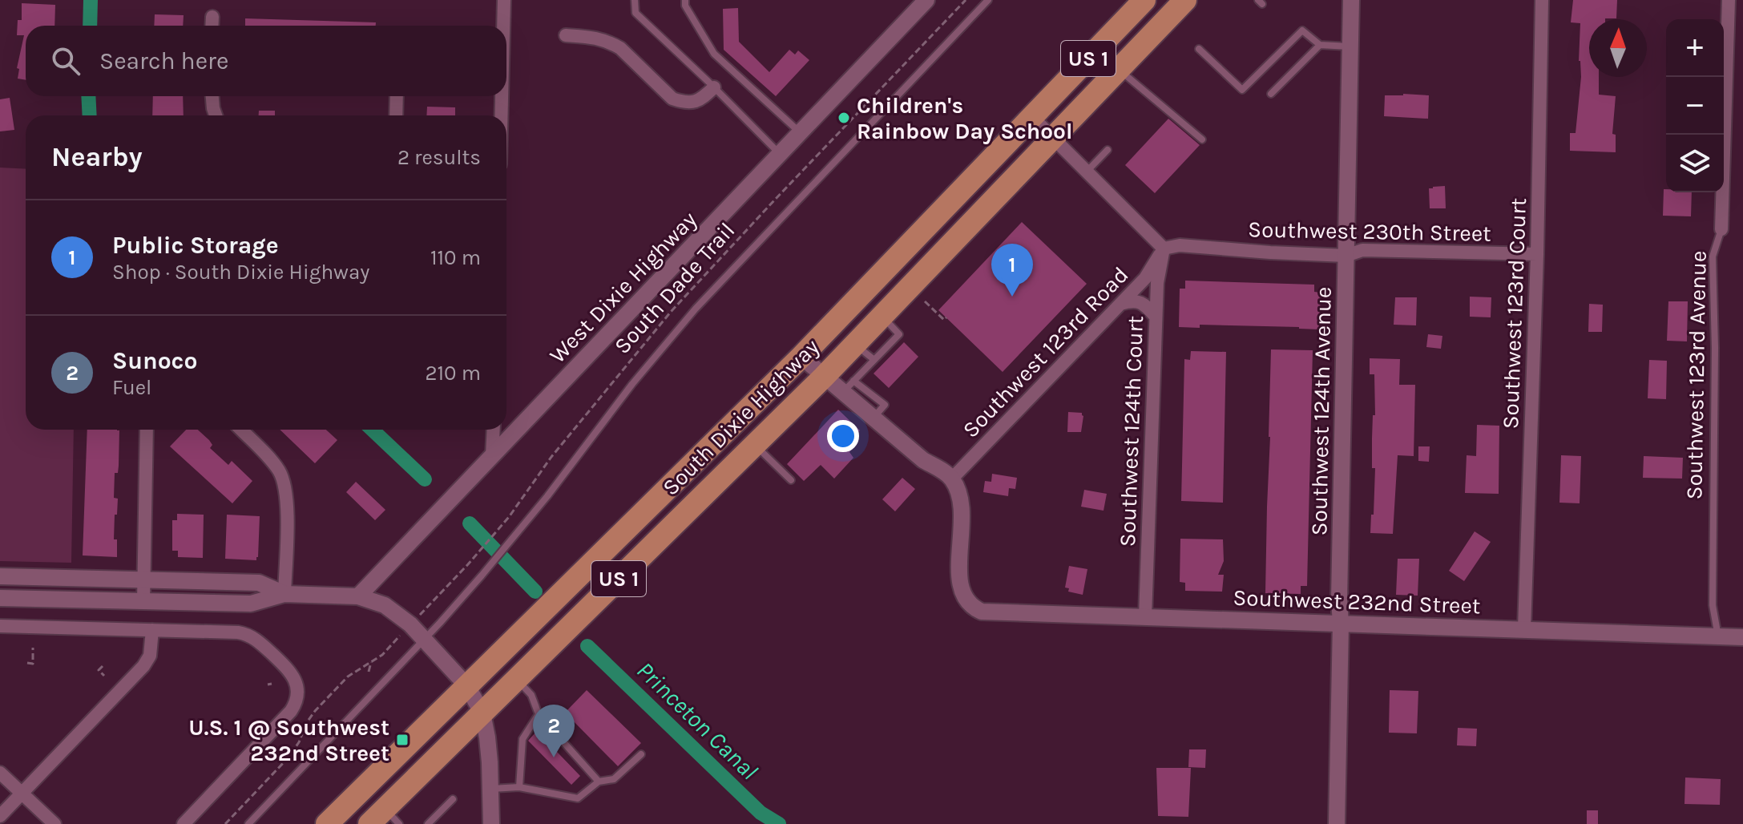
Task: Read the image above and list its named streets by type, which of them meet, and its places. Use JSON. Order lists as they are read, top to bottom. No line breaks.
{"streets":{"highway":["US 1","South Dixie Highway"],"street":["Southwest 230th Street","West Dixie Highway","Southwest 123rd Court","Southwest 123rd Road","Southwest 123rd Avenue","Southwest 124th Avenue","Southwest 124th Court","Southwest 232nd Street"],"path":["South Dade Trail"]},"crossings":[["Southwest 230th Street","Southwest 123rd Court"],["Southwest 230th Street","Southwest 123rd Road"],["Southwest 230th Street","Southwest 124th Avenue"],["Southwest 230th Street","Southwest 124th Court"],["Southwest 123rd Court","Southwest 232nd Street"],["Southwest 123rd Road","Southwest 124th Court"],["Southwest 123rd Road","Southwest 232nd Street"],["Southwest 123rd Avenue","Southwest 232nd Street"],["Southwest 124th Avenue","Southwest 232nd Street"],["Southwest 124th Court","Southwest 232nd Street"]],"water":["Princeton Canal"],"places":{"other":["Children's Rainbow Day School"],"transit":["U.S. 1 @ Southwest 232nd Street"]},"north":"top","page":{"map_buttons":["+","−"],"search":"Search here","heading":["Nearby","2 results"],"list":[{"mark":"1","name":"Public Storage","note":"Shop · South Dixie Highway","value":"110 m"},{"mark":"2","name":"Sunoco","note":"Fuel","value":"210 m"}],"pins":["1","2"]}}
